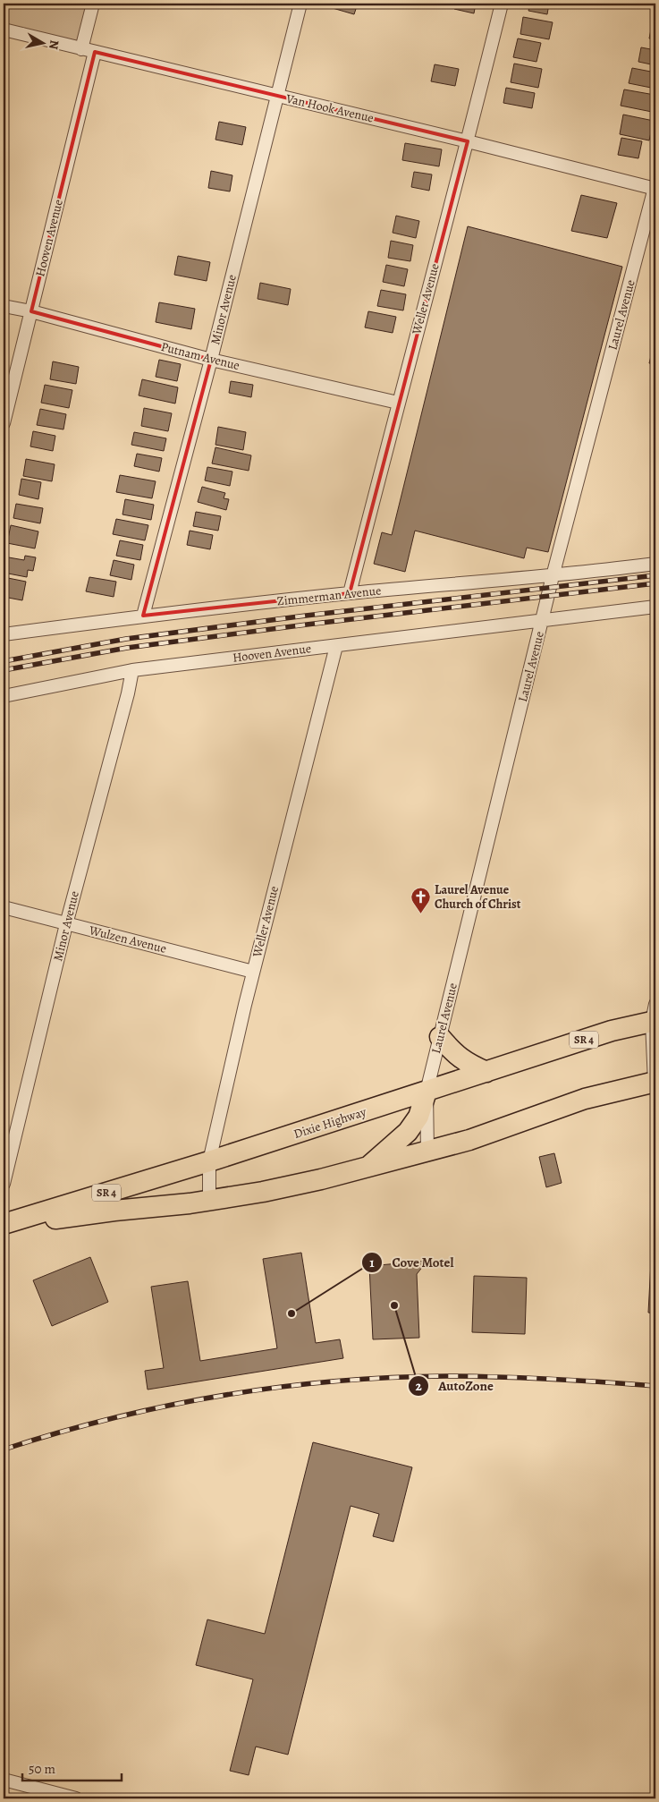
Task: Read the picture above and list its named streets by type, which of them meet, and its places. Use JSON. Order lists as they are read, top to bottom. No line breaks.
{"streets":{"main road":["SR 4","Dixie Highway"],"street":["Van Hook Avenue","Hooven Avenue","Weller Avenue","Minor Avenue","Laurel Avenue","Putnam Avenue","Zimmerman Avenue","Wulzen Avenue"]},"crossings":[["Van Hook Avenue","Hooven Avenue"],["Van Hook Avenue","Weller Avenue"],["Van Hook Avenue","Minor Avenue"],["Van Hook Avenue","Laurel Avenue"],["Hooven Avenue","Weller Avenue"],["Hooven Avenue","Minor Avenue"],["Hooven Avenue","Laurel Avenue"],["Hooven Avenue","Putnam Avenue"],["Weller Avenue","Putnam Avenue"],["Weller Avenue","Zimmerman Avenue"],["Weller Avenue","Wulzen Avenue"],["Weller Avenue","Dixie Highway"],["Minor Avenue","Putnam Avenue"],["Minor Avenue","Zimmerman Avenue"],["Minor Avenue","Wulzen Avenue"],["Laurel Avenue","Zimmerman Avenue"],["Laurel Avenue","Dixie Highway"]],"places":{"church":["Laurel Avenue Church of Christ"],"other":["AutoZone","Cove Motel"]},"scale_bar":"50 m","north":"right"}
